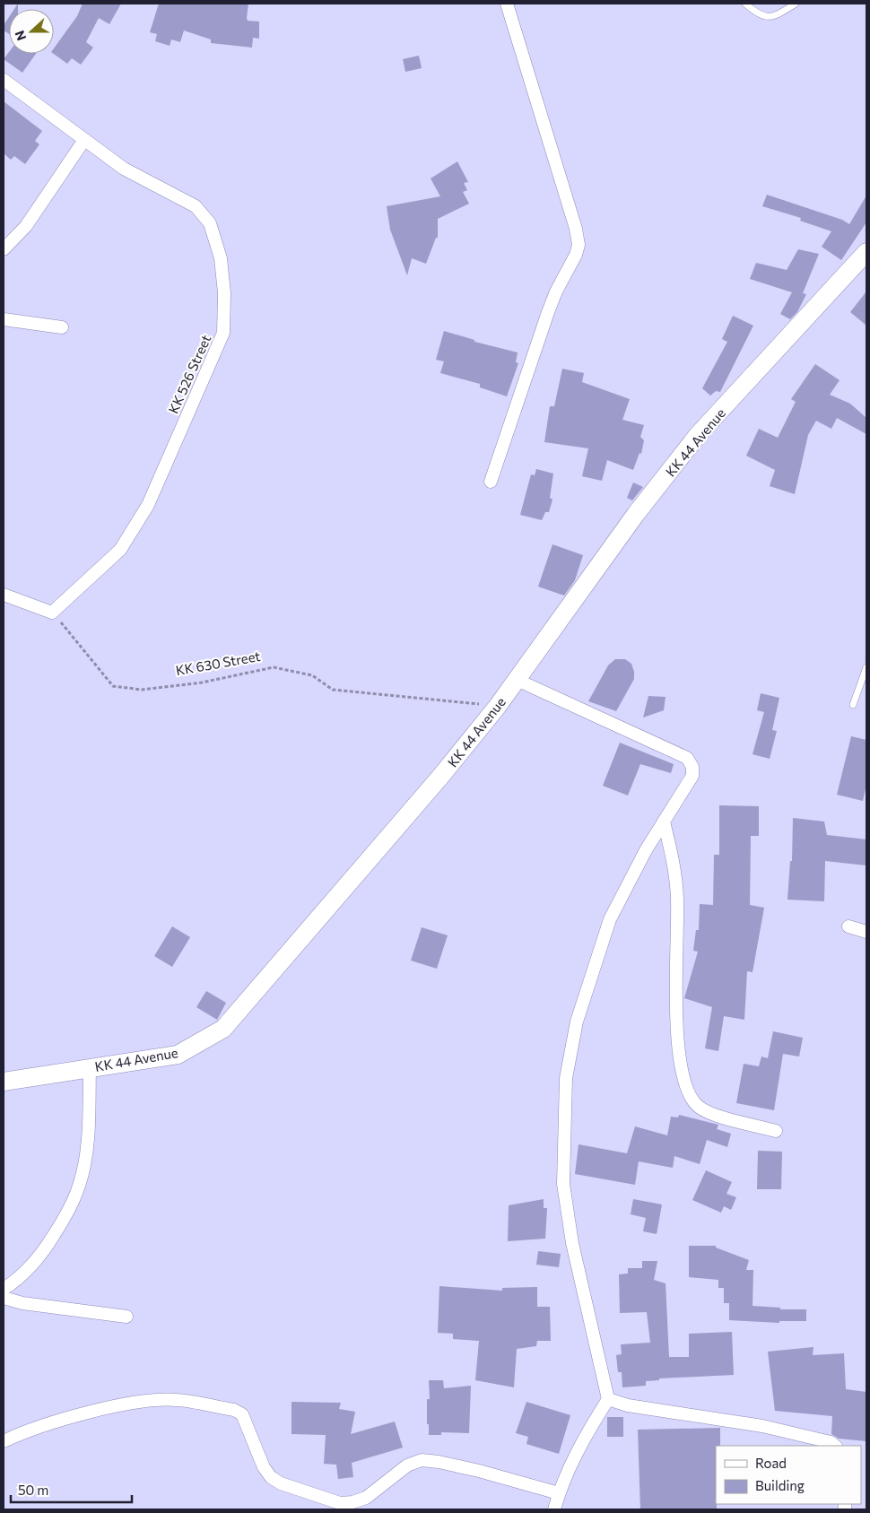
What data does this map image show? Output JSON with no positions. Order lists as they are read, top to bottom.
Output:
{
  "streets": {
    "main road": ["KK 44 Avenue"],
    "street": ["KK 526 Street"],
    "path": ["KK 630 Street"]
  },
  "crossings": [
    ["KK 526 Street", "KK 630 Street"],
    ["KK 44 Avenue", "KK 630 Street"]
  ],
  "legend": ["Road", "Building"],
  "scale_bar": "50 m",
  "north": "left"
}
